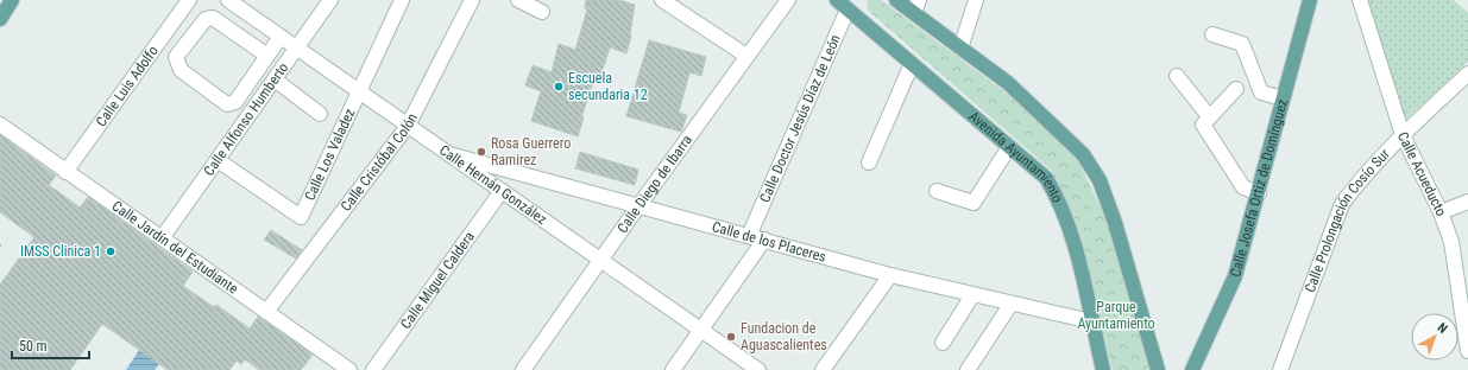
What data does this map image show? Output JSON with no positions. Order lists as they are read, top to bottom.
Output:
{
  "streets": {
    "main road": ["Avenida Ayuntamiento", "Calle Josefa Ortiz de Domínguez"],
    "street": [
      "Calle Luis Adolfo",
      "Calle Doctor Jesús Díaz de León",
      "Calle Alfonso Humberto",
      "Calle Los Valadez",
      "Calle Cristóbal Colón",
      "Calle Acueducto",
      "Calle Diego de Ibarra",
      "Calle Hernán González",
      "Calle Prolongación Cosío Sur",
      "Calle de los Placeres",
      "Calle Jardín del Estudiante",
      "Calle Miguel Caldera"
    ]
  },
  "crossings": [
    ["Calle Luis Adolfo", "Calle Jardín del Estudiante"],
    ["Calle Doctor Jesús Díaz de León", "Avenida Ayuntamiento"],
    ["Calle Doctor Jesús Díaz de León", "Calle de los Placeres"],
    ["Calle Alfonso Humberto", "Calle Los Valadez"],
    ["Calle Alfonso Humberto", "Calle Hernán González"],
    ["Calle Alfonso Humberto", "Calle Jardín del Estudiante"],
    ["Calle Los Valadez", "Calle Hernán González"],
    ["Avenida Ayuntamiento", "Calle de los Placeres"],
    ["Calle Cristóbal Colón", "Calle Hernán González"],
    ["Calle Cristóbal Colón", "Calle Jardín del Estudiante"],
    ["Calle Acueducto", "Calle Prolongación Cosío Sur"],
    ["Calle Diego de Ibarra", "Calle Hernán González"],
    ["Calle Diego de Ibarra", "Calle de los Placeres"],
    ["Calle Hernán González", "Calle de los Placeres"],
    ["Calle Hernán González", "Calle Miguel Caldera"]
  ],
  "parks": ["Parque Ayuntamiento"],
  "places": [
    "Escuela secundaria 12",
    "Rosa Guerrero Ramirez",
    "IMSS Clinica 1",
    "Fundacion de Aguascalientes"
  ],
  "scale_bar": "50 m",
  "north": "top right"
}
